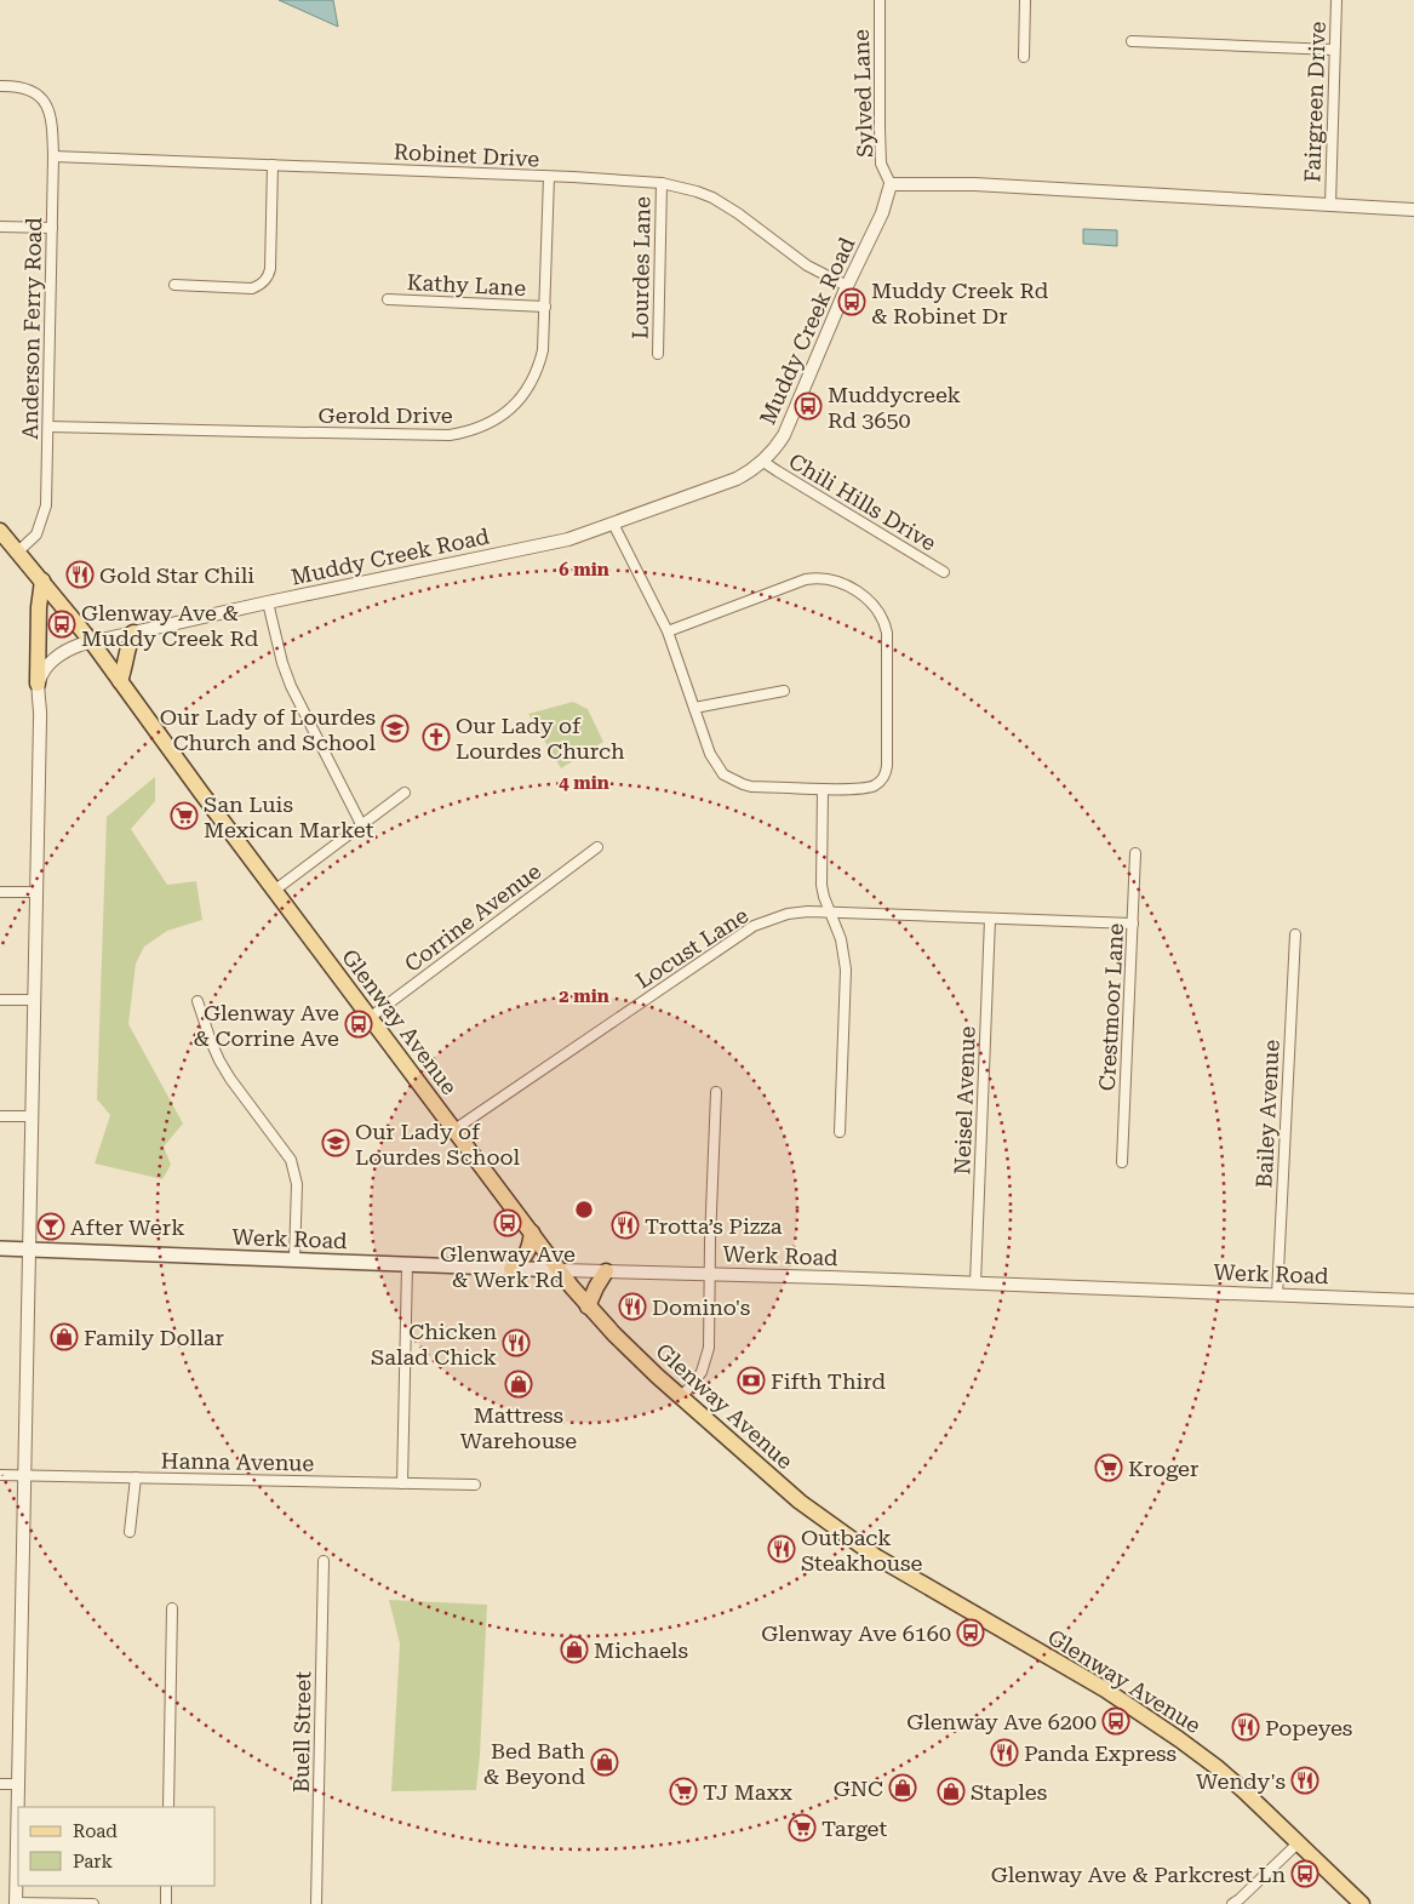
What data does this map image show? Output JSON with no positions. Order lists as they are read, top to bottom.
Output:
{
  "streets": {
    "main road": ["Glenway Avenue", "Werk Road"],
    "street": [
      "Sylved Lane",
      "Fairgreen Drive",
      "Robinet Drive",
      "Lourdes Lane",
      "Kathy Lane",
      "Anderson Ferry Road",
      "Muddy Creek Road",
      "Gerold Drive",
      "Chili Hills Drive",
      "Corrine Avenue",
      "Locust Lane",
      "Crestmoor Lane",
      "Neisel Avenue",
      "Bailey Avenue",
      "Hanna Avenue",
      "Buell Street"
    ]
  },
  "crossings": [
    ["Sylved Lane", "Muddy Creek Road"],
    ["Robinet Drive", "Lourdes Lane"],
    ["Robinet Drive", "Anderson Ferry Road"],
    ["Robinet Drive", "Muddy Creek Road"],
    ["Robinet Drive", "Gerold Drive"],
    ["Kathy Lane", "Gerold Drive"],
    ["Anderson Ferry Road", "Gerold Drive"],
    ["Anderson Ferry Road", "Glenway Avenue"],
    ["Muddy Creek Road", "Chili Hills Drive"],
    ["Muddy Creek Road", "Glenway Avenue"],
    ["Corrine Avenue", "Glenway Avenue"],
    ["Locust Lane", "Crestmoor Lane"],
    ["Locust Lane", "Glenway Avenue"],
    ["Locust Lane", "Neisel Avenue"],
    ["Glenway Avenue", "Werk Road"],
    ["Neisel Avenue", "Werk Road"],
    ["Bailey Avenue", "Werk Road"]
  ],
  "places": {
    "bus stop": [
      "Muddy Creek Rd & Robinet Dr",
      "Muddycreek Rd 3650",
      "Glenway Ave & Muddy Creek Rd",
      "Glenway Ave & Corrine Ave",
      "Glenway Ave & Werk Rd",
      "Glenway Ave 6160",
      "Glenway Ave 6200",
      "Glenway Ave & Parkcrest Ln"
    ],
    "restaurant": [
      "Gold Star Chili",
      "Trotta’s Pizza",
      "Domino's",
      "Chicken Salad Chick",
      "Outback Steakhouse",
      "Popeyes",
      "Panda Express",
      "Wendy's"
    ],
    "school or university": ["Our Lady of Lourdes Church and School", "Our Lady of Lourdes School"],
    "church": ["Our Lady of Lourdes Church"],
    "supermarket": [
      "San Luis Mexican Market",
      "Kroger",
      "TJ Maxx",
      "Target"
    ],
    "bar": ["After Werk"],
    "shop": [
      "Family Dollar",
      "Mattress Warehouse",
      "Michaels",
      "Bed Bath & Beyond",
      "GNC",
      "Staples"
    ],
    "bank": ["Fifth Third"]
  },
  "legend": ["Road", "Park"],
  "rings": ["6 min", "4 min", "2 min"]
}
